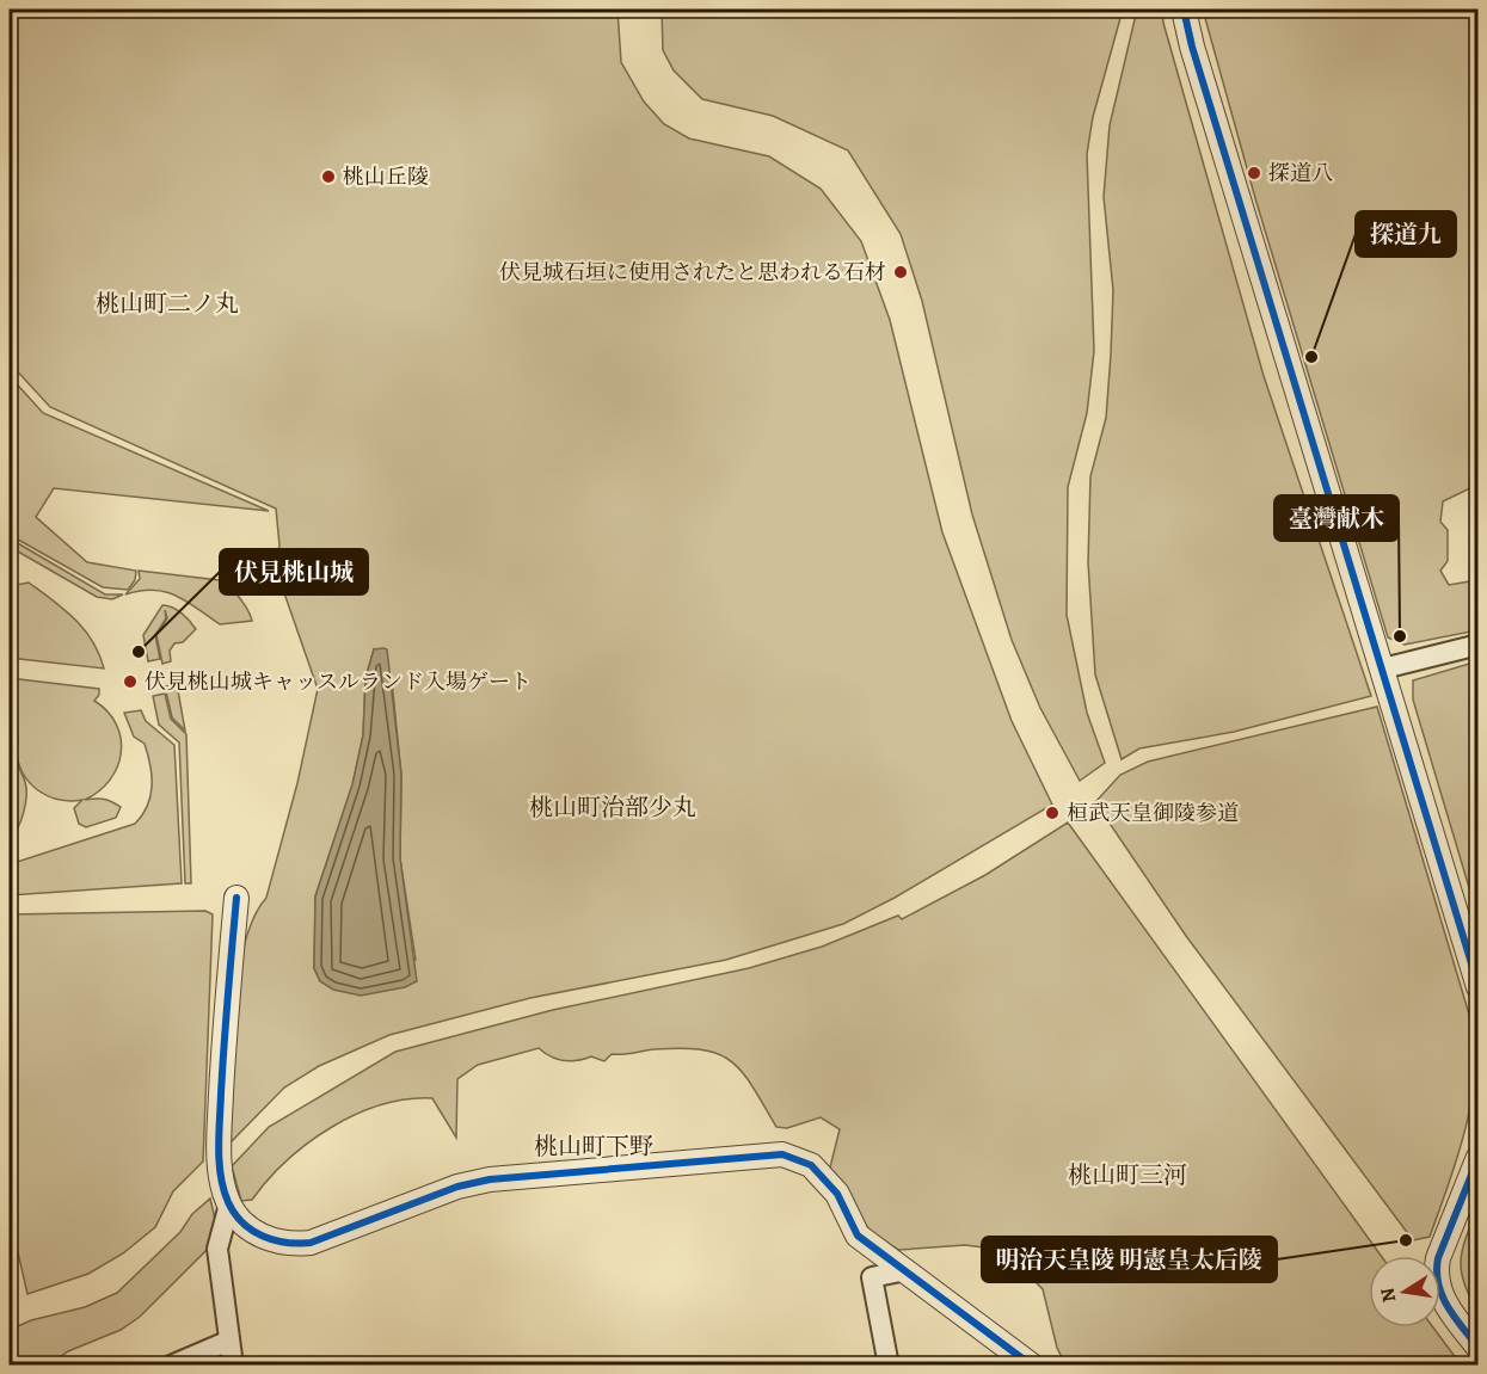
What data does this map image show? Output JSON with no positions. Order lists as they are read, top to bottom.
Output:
{
  "districts": [
    "桃山町二ノ丸",
    "桃山町治部少丸",
    "桃山町下野",
    "桃山町三河"
  ],
  "places": [
    "探道八",
    "桃山丘陵",
    "伏見城石垣に使用されたと思われる石材",
    "探道九",
    "臺灣献木",
    "伏見桃山城",
    "伏見桃山城キャッスルランド入場ゲート",
    "桓武天皇御陵参道",
    "明治天皇陵 明憲皇太后陵"
  ],
  "north": "left"
}
